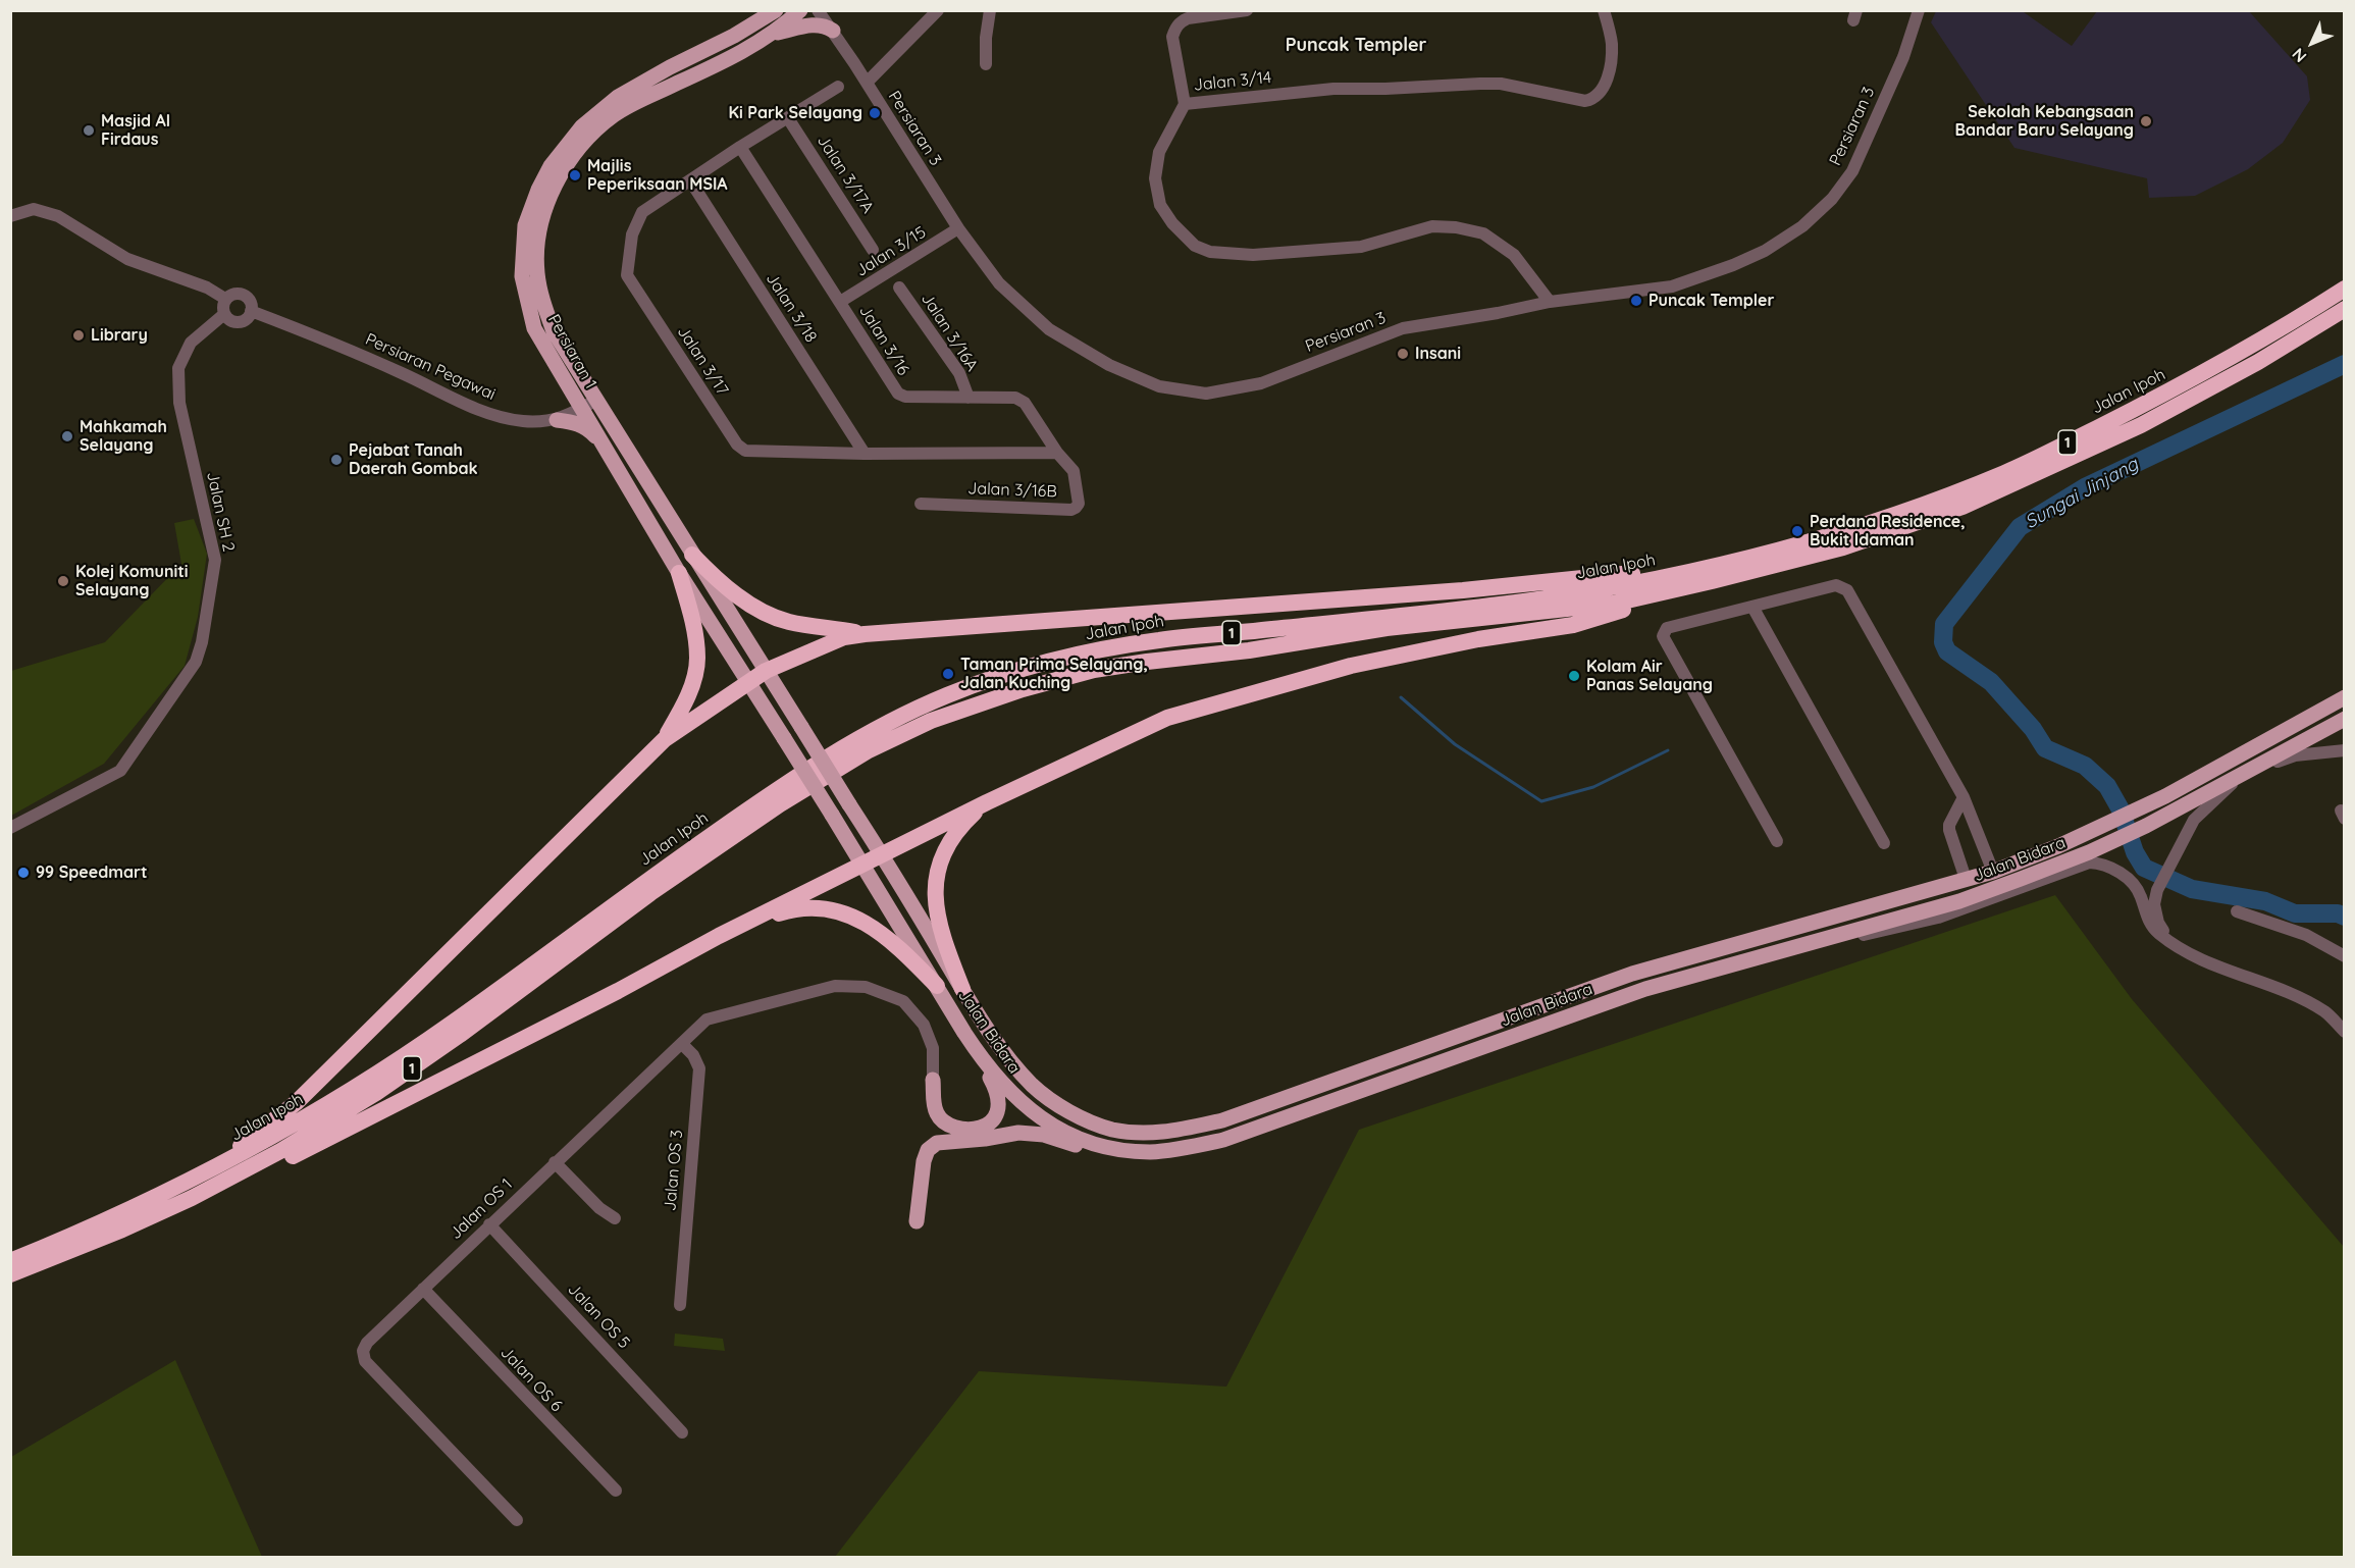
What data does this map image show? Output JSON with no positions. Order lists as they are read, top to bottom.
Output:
{
  "streets": {
    "highway": ["Jalan Ipoh", "1"],
    "main road": ["Persiaran 1", "Jalan Bidara"],
    "street": [
      "Jalan 3/14",
      "Persiaran 3",
      "Jalan 3/17A",
      "Jalan 3/15",
      "Jalan 3/18",
      "Jalan 3/16A",
      "Jalan 3/16",
      "Jalan 3/17",
      "Persiaran Pegawai",
      "Jalan 3/16B",
      "Jalan SH 2",
      "Jalan OS 3",
      "Jalan OS 1",
      "Jalan OS 5",
      "Jalan OS 6"
    ]
  },
  "crossings": [
    ["Jalan 3/14", "Persiaran 3"],
    ["Persiaran 3", "Jalan 3/15"],
    ["Jalan 3/17A", "Jalan 3/17"],
    ["Jalan 3/15", "Jalan 3/16"],
    ["Jalan 3/18", "Jalan 3/17"],
    ["Jalan 3/16A", "Jalan 3/16"],
    ["Jalan 3/16", "Jalan 3/17"],
    ["Jalan 3/16", "Jalan 3/16B"],
    ["Persiaran 1", "Persiaran Pegawai"],
    ["Persiaran 1", "Jalan Bidara"],
    ["Jalan 3/17", "Jalan 3/16B"],
    ["Persiaran Pegawai", "Jalan SH 2"],
    ["Jalan OS 3", "Jalan OS 1"],
    ["Jalan OS 1", "Jalan OS 5"],
    ["Jalan OS 1", "Jalan OS 6"]
  ],
  "districts": ["Puncak Templer"],
  "water": ["Sungai Jinjang"],
  "places": [
    "Ki Park Selayang",
    "Sekolah Kebangsaan Bandar Baru Selayang",
    "Masjid Al Firdaus",
    "Majlis Peperiksaan MSIA",
    "Puncak Templer",
    "Library",
    "Insani",
    "Mahkamah Selayang",
    "Pejabat Tanah Daerah Gombak",
    "Perdana Residence, Bukit Idaman",
    "Kolej Komuniti Selayang",
    "Taman Prima Selayang, Jalan Kuching",
    "Kolam Air Panas Selayang",
    "99 Speedmart"
  ],
  "north": "bottom left"
}
